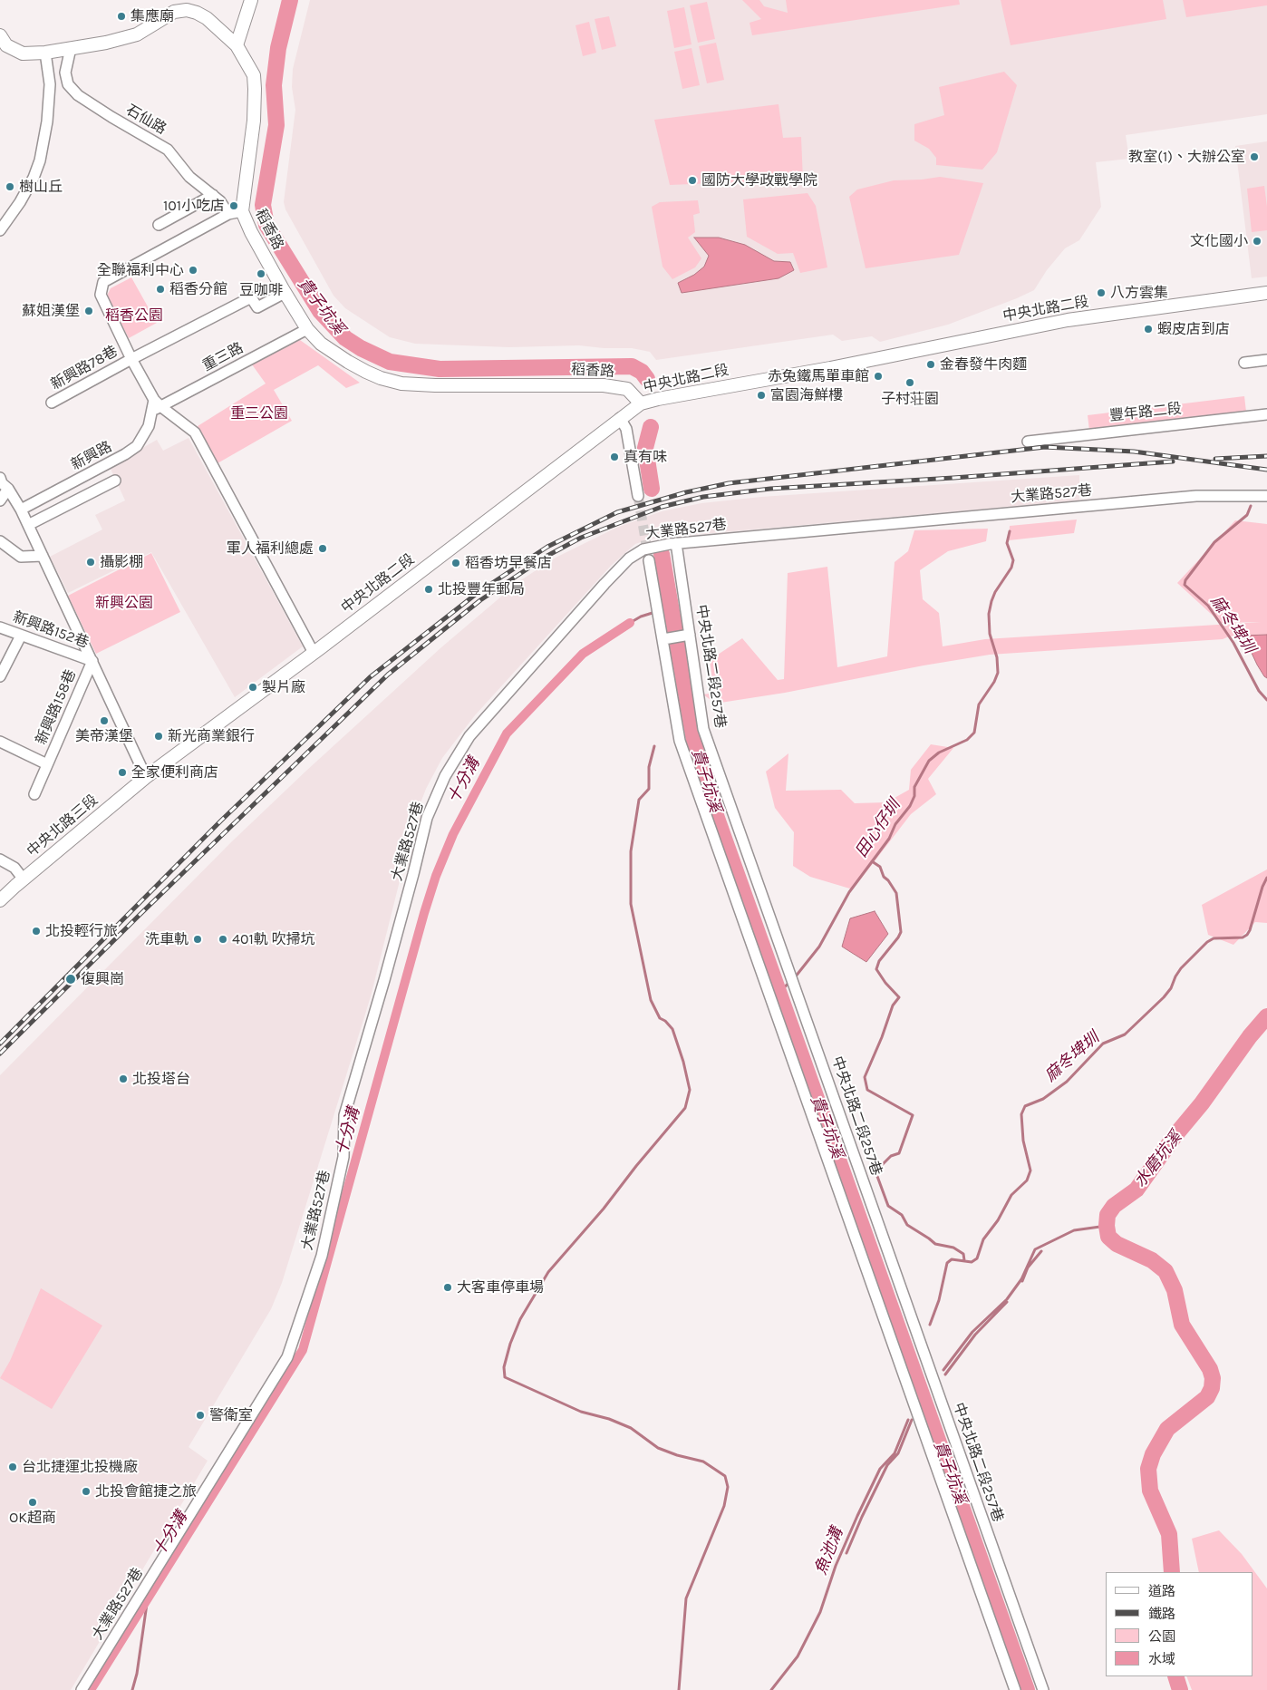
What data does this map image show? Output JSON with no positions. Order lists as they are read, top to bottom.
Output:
{
  "streets": {
    "street": [
      "石仙路",
      "稻香路",
      "中央北路二段",
      "重三路",
      "新興路78巷",
      "豐年路二段",
      "新興路",
      "大業路527巷",
      "新興路152巷",
      "中央北路二段257巷",
      "新興路158巷",
      "中央北路三段"
    ]
  },
  "crossings": [
    ["石仙路", "稻香路"],
    ["稻香路", "中央北路二段"],
    ["稻香路", "重三路"],
    ["稻香路", "新興路78巷"],
    ["中央北路二段", "中央北路三段"],
    ["重三路", "新興路"],
    ["大業路527巷", "中央北路二段257巷"],
    ["新興路152巷", "新興路158巷"]
  ],
  "water": [
    "貴子坑溪",
    "麻冬埤圳",
    "十分溝",
    "田心仔圳",
    "水磨坑溪",
    "魚池溝"
  ],
  "parks": ["稻香公園", "重三公園", "新興公園"],
  "places": [
    "集應廟",
    "教室(1)、大辦公室",
    "國防大學政戰學院",
    "樹山丘",
    "101小吃店",
    "文化國小",
    "全聯福利中心",
    "豆咖啡",
    "稻香分館",
    "八方雲集",
    "蘇姐漢堡",
    "蝦皮店到店",
    "金春發牛肉麵",
    "赤兔鐵馬單車館",
    "子村荘園",
    "富園海鮮樓",
    "真有味",
    "軍人福利總處",
    "攝影棚",
    "稻香坊早餐店",
    "北投豐年郵局",
    "製片廠",
    "美帝漢堡",
    "新光商業銀行",
    "全家便利商店",
    "北投輕行旅",
    "洗車軌",
    "401軌 吹掃坑",
    "復興崗",
    "北投塔台",
    "大客車停車場",
    "警衛室",
    "台北捷運北投機廠",
    "北投會館捷之旅",
    "OK超商"
  ],
  "legend": [
    "道路",
    "鐵路",
    "公園",
    "水域"
  ]
}
